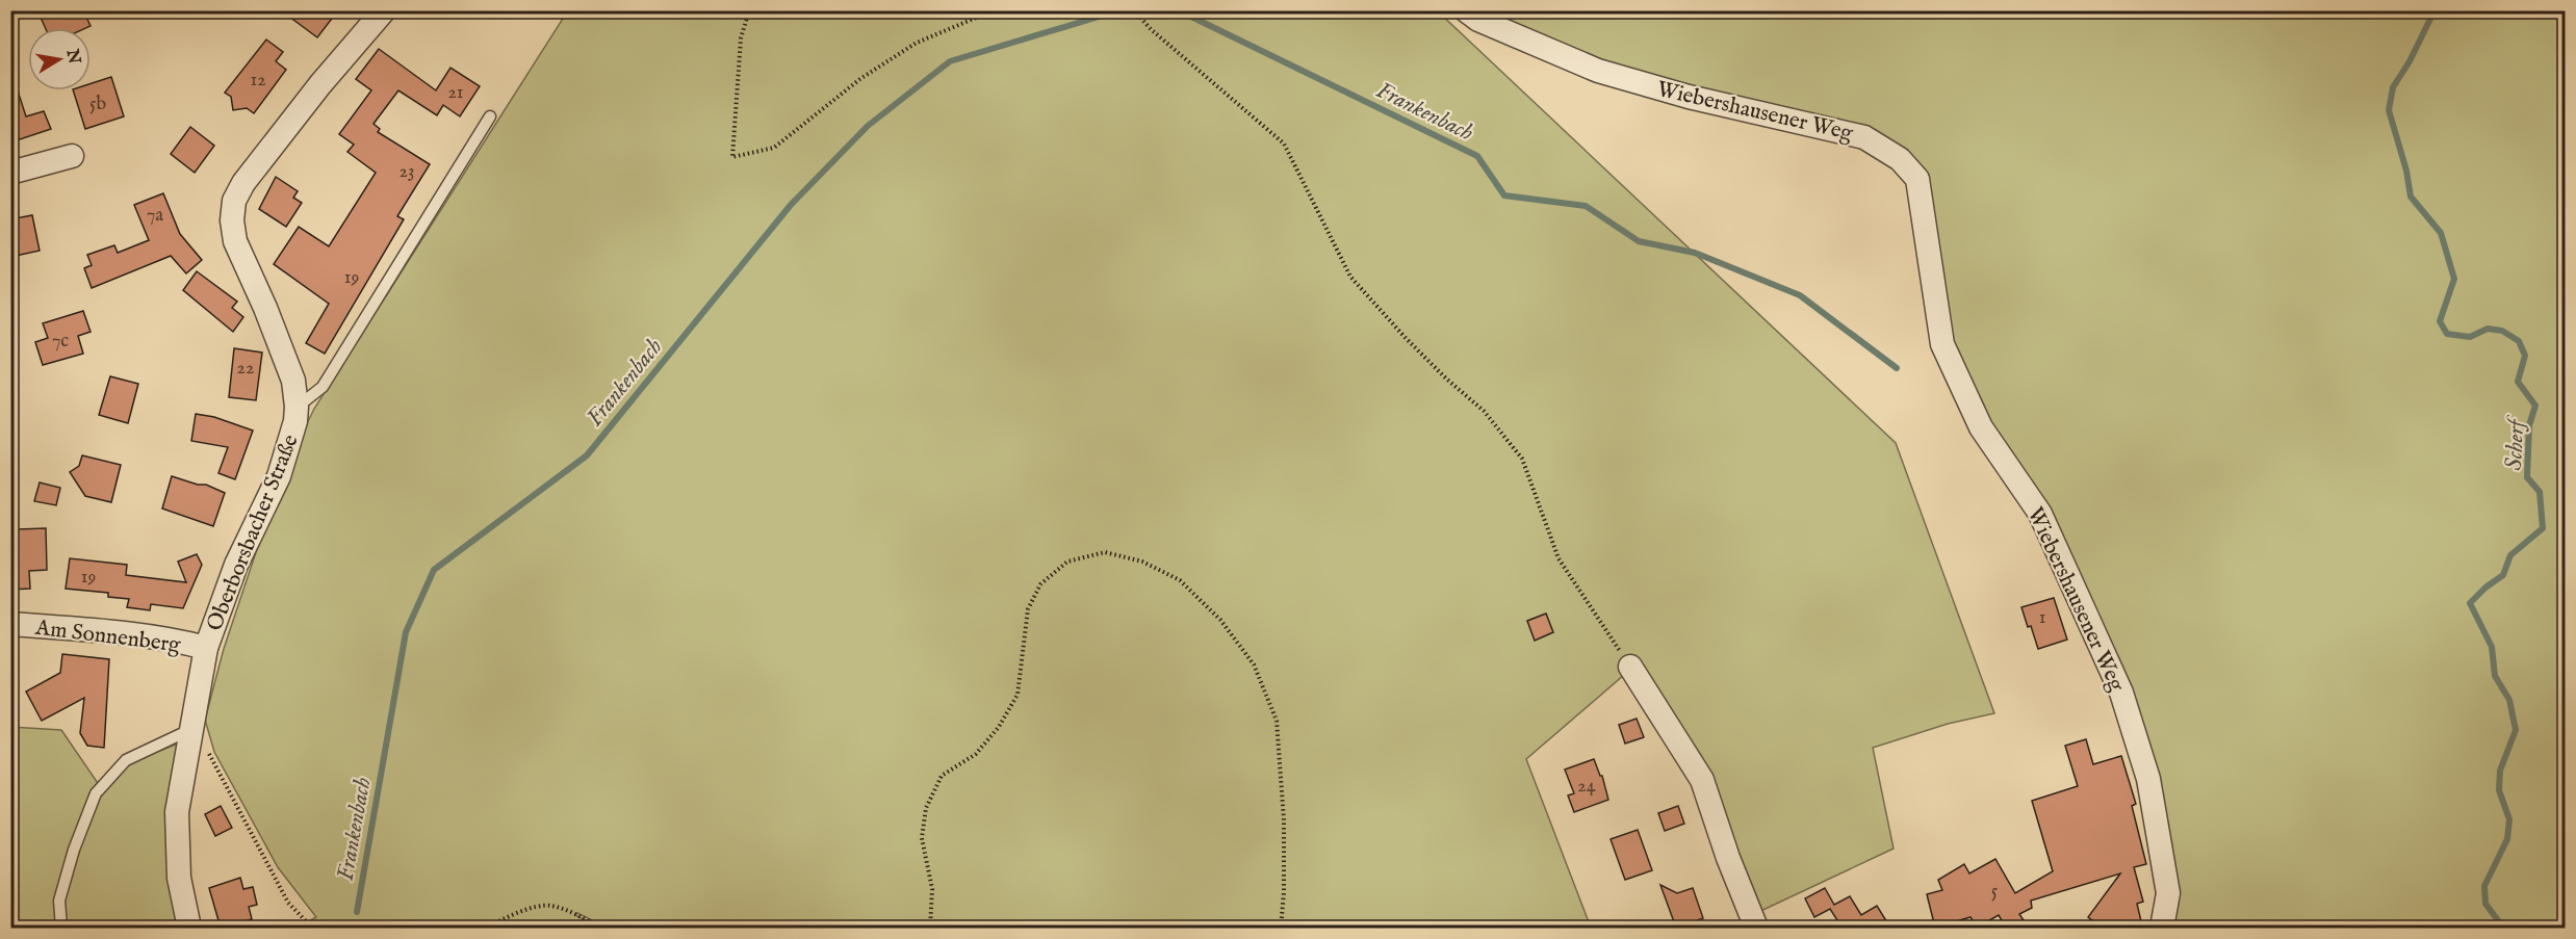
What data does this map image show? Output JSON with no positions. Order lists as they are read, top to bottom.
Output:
{
  "streets": {
    "street": ["Wiebershausener Weg", "Oberborsbacher Straße", "Am Sonnenberg"]
  },
  "crossings": [
    ["Oberborsbacher Straße", "Am Sonnenberg"]
  ],
  "water": ["Frankenbach", "Scherf"],
  "house_numbers": [
    "12",
    "21",
    "5b",
    "23",
    "7a",
    "19",
    "7c",
    "22",
    "19",
    "1",
    "24",
    "5"
  ],
  "north": "right"
}
